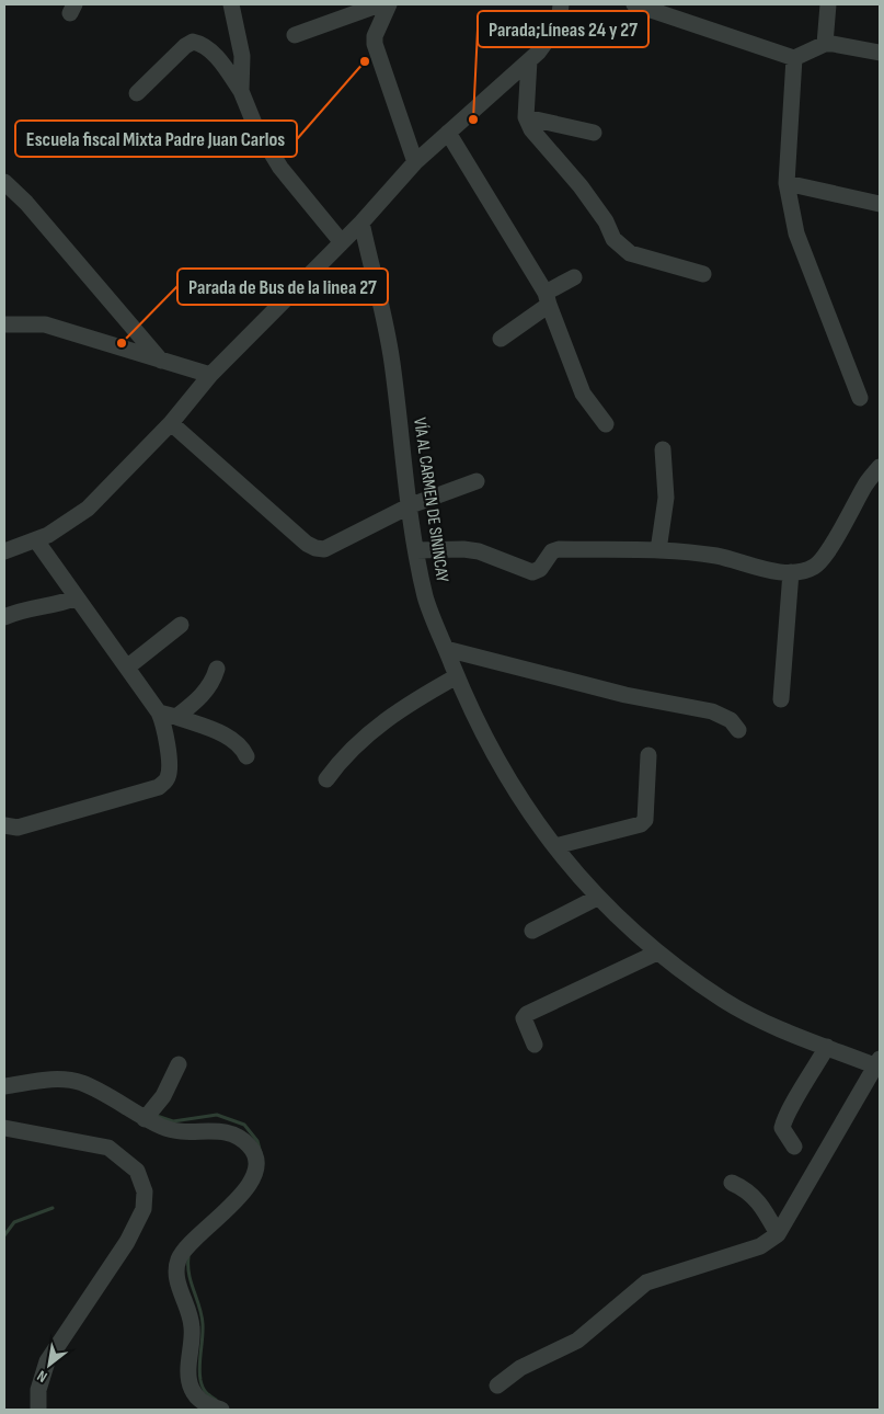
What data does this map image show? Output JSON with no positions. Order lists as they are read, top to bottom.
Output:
{
  "streets": {
    "street": ["VÍA AL CARMEN DE SININCAY"]
  },
  "places": ["Escuela fiscal Mixta Padre Juan Carlos", "Parada;Líneas 24 y 27", "Parada de Bus de la linea 27"],
  "north": "bottom left"
}
